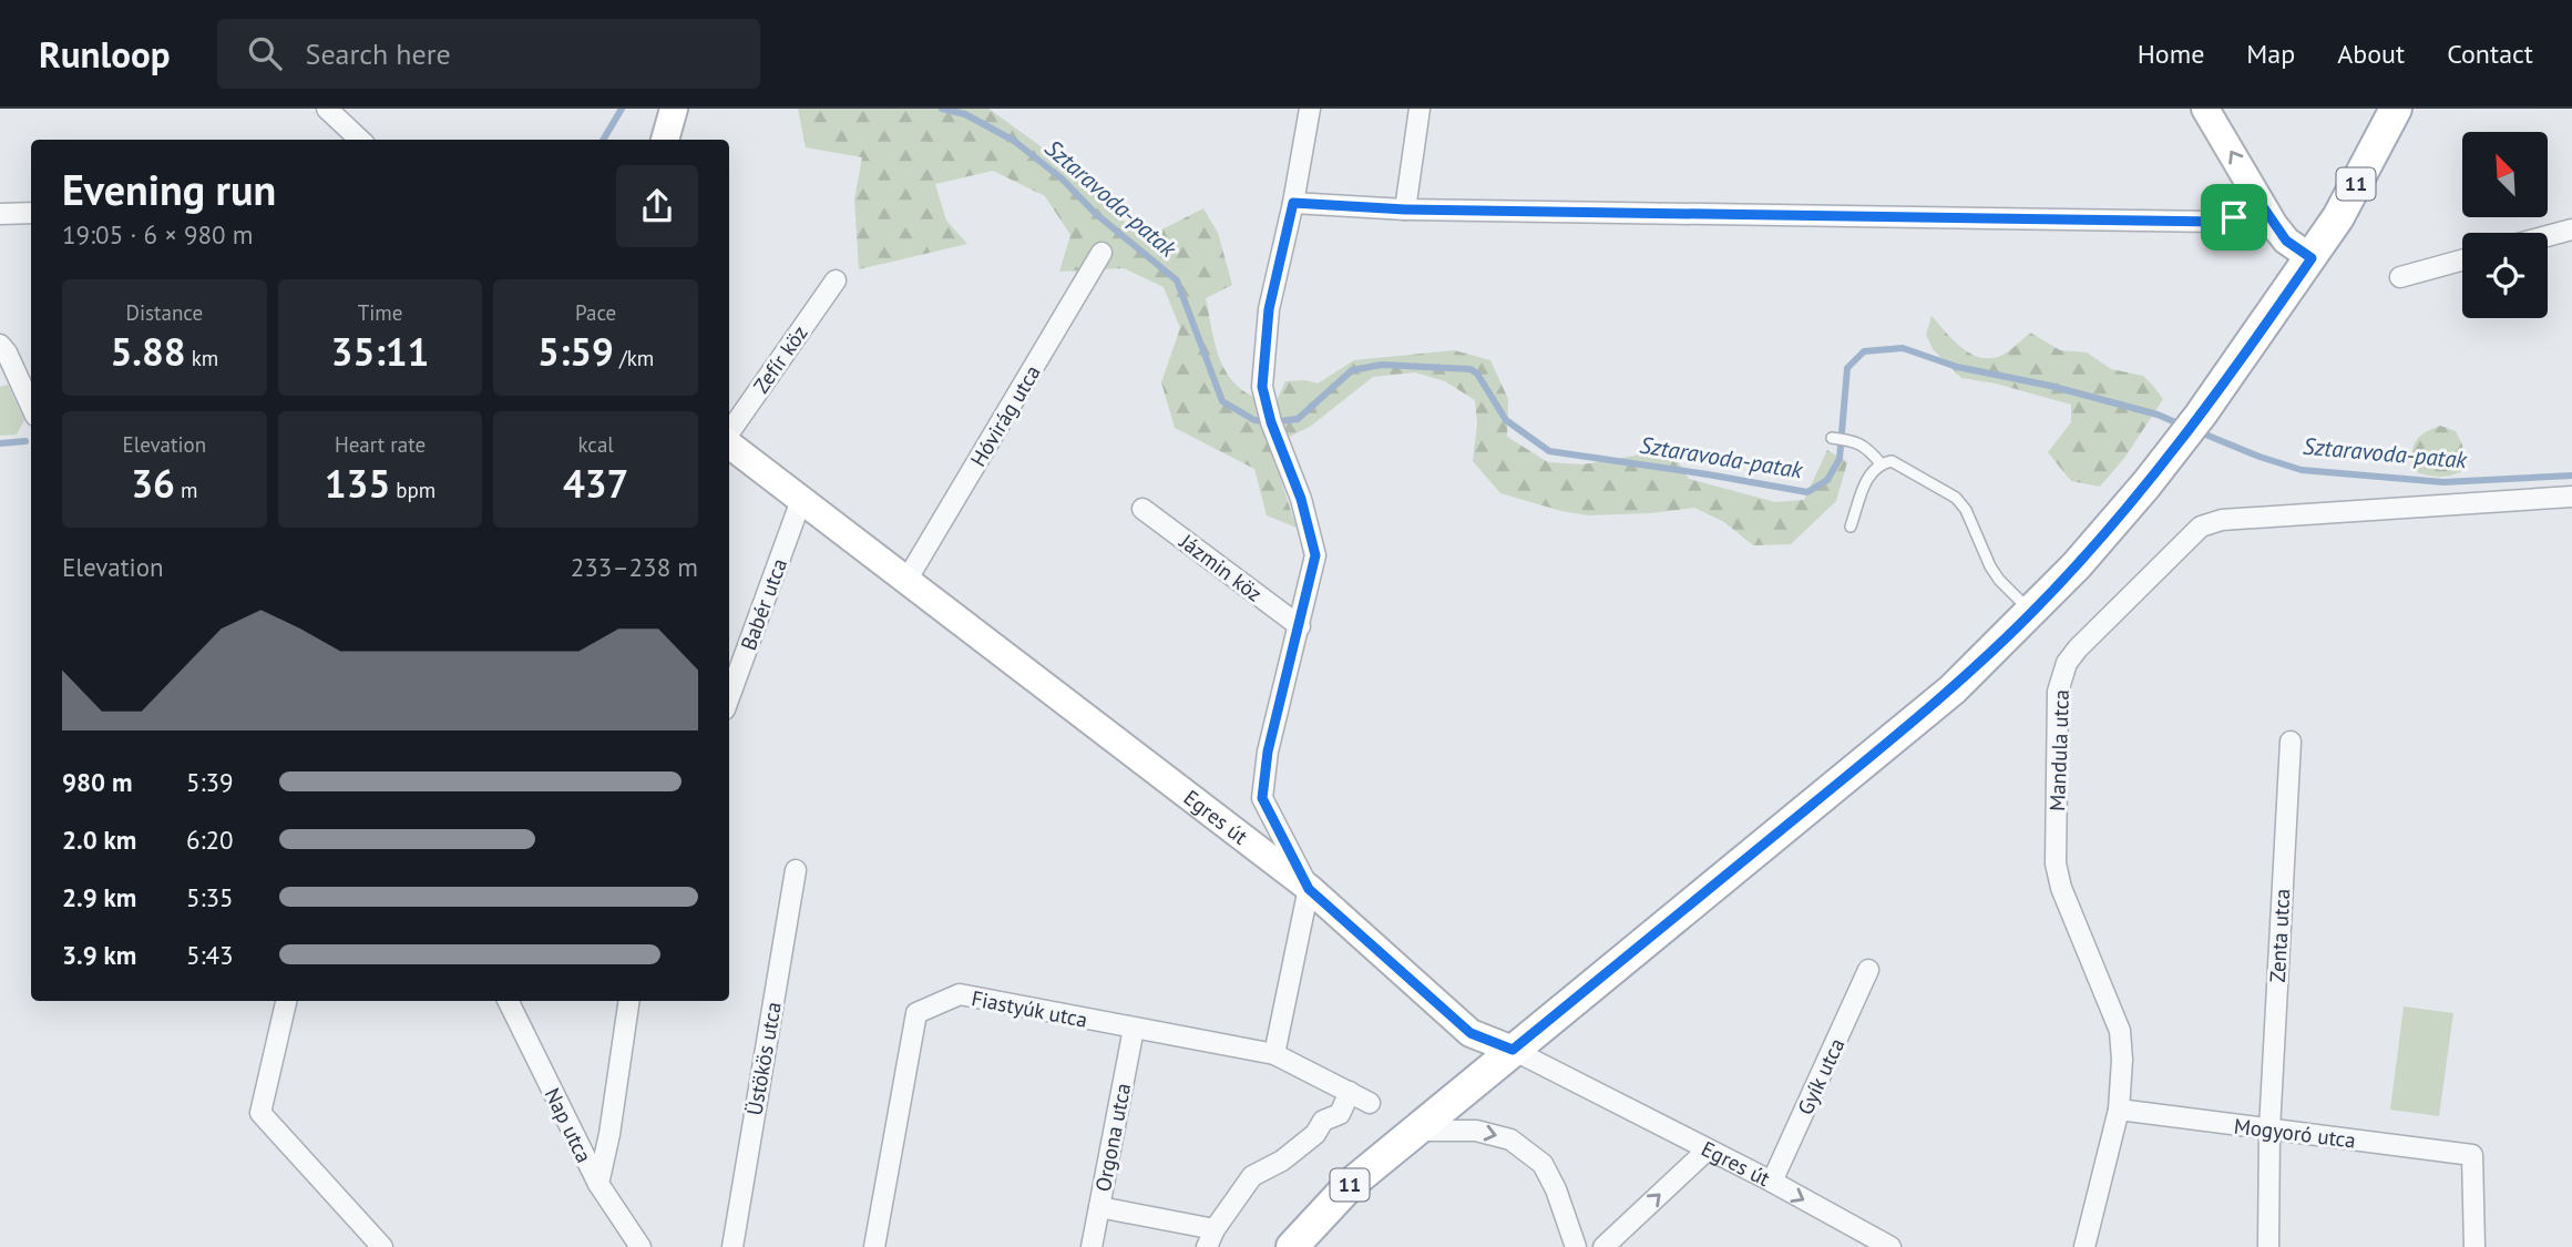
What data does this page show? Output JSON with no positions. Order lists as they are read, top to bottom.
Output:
{
  "streets": {
    "main road": ["11"],
    "street": [
      "Zefír köz",
      "Hóvirág utca",
      "Jázmin köz",
      "Babér utca",
      "Mandula utca",
      "Egres út",
      "Zenta utca",
      "Fiastyúk utca",
      "Üstökös utca",
      "Gyík utca",
      "Nap utca",
      "Mogyoró utca",
      "Orgona utca"
    ]
  },
  "crossings": [
    ["11", "Egres út"],
    ["Hóvirág utca", "Egres út"],
    ["Babér utca", "Egres út"],
    ["Mandula utca", "Mogyoró utca"],
    ["Egres út", "Gyík utca"],
    ["Zenta utca", "Mogyoró utca"],
    ["Fiastyúk utca", "Orgona utca"]
  ],
  "water": ["Sztaravoda-patak"],
  "north": "top left",
  "page": {
    "header": "Runloop",
    "search": "Search here",
    "nav": [
      "Home",
      "Map",
      "About",
      "Contact"
    ],
    "heading": ["Evening run", "19:05 · 6 × 980 m"],
    "stats": [
      ["Distance", "5.88 km"],
      ["Time", "35:11"],
      ["Pace", "5:59 /km"],
      ["Elevation", "36 m"],
      ["Heart rate", "135 bpm"],
      ["kcal", "437"]
    ],
    "chart": ["Elevation", "233–238 m"],
    "list": [
      {
        "name": "980 m",
        "note": "5:39"
      },
      {
        "name": "2.0 km",
        "note": "6:20"
      },
      {
        "name": "2.9 km",
        "note": "5:35"
      },
      {
        "name": "3.9 km",
        "note": "5:43"
      }
    ]
  }
}
